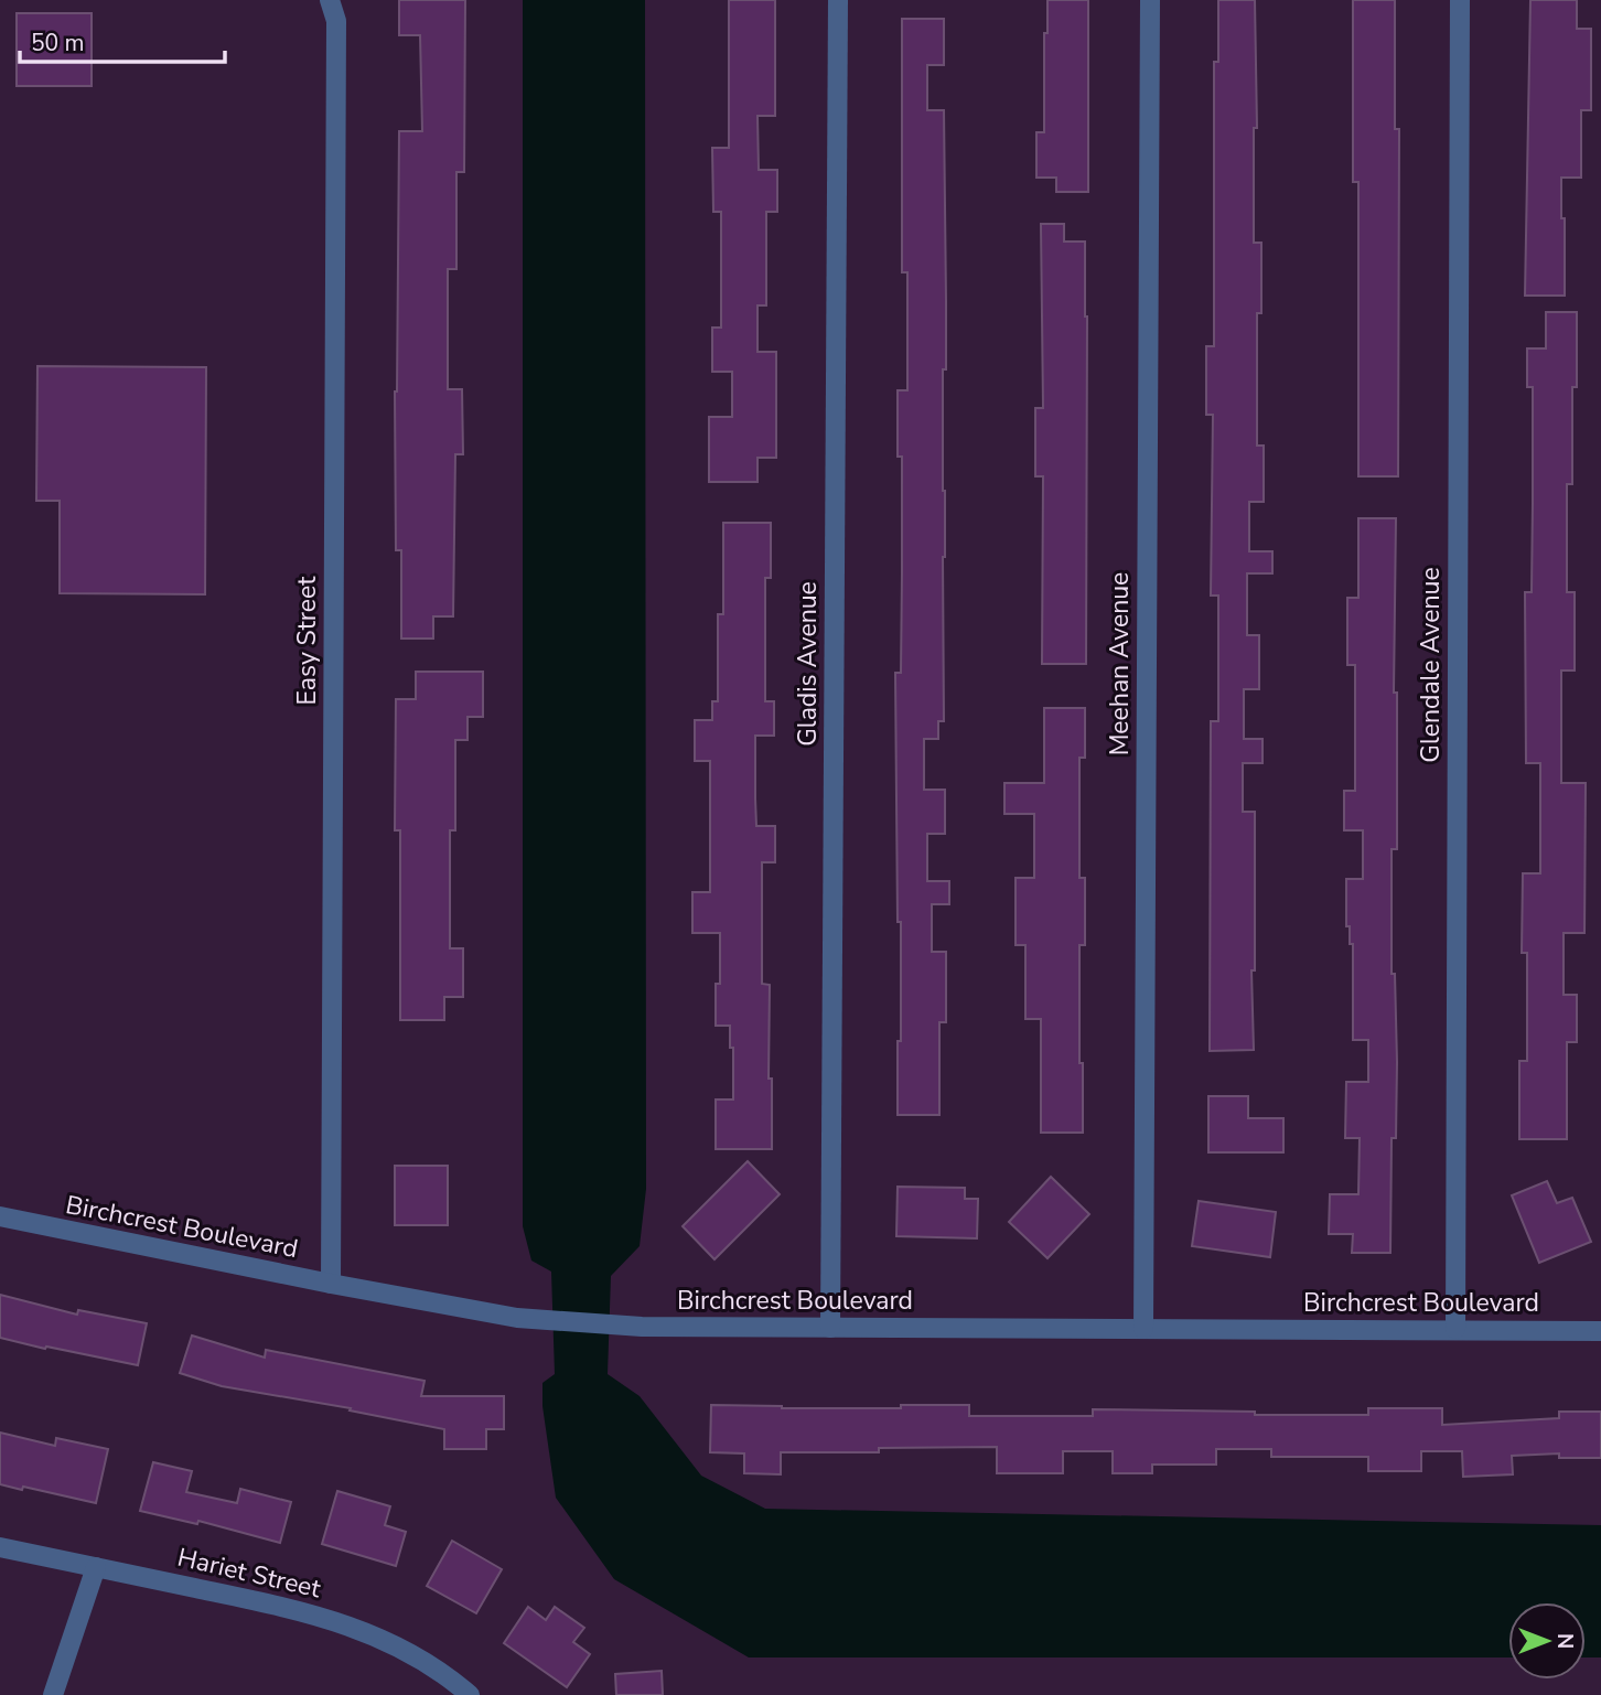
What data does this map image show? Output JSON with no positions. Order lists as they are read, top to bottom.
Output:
{
  "streets": {
    "street": [
      "Easy Street",
      "Gladis Avenue",
      "Meehan Avenue",
      "Glendale Avenue",
      "Birchcrest Boulevard",
      "Hariet Street"
    ]
  },
  "crossings": [
    ["Easy Street", "Birchcrest Boulevard"],
    ["Gladis Avenue", "Birchcrest Boulevard"],
    ["Meehan Avenue", "Birchcrest Boulevard"],
    ["Glendale Avenue", "Birchcrest Boulevard"]
  ],
  "scale_bar": "50 m",
  "north": "right"
}
